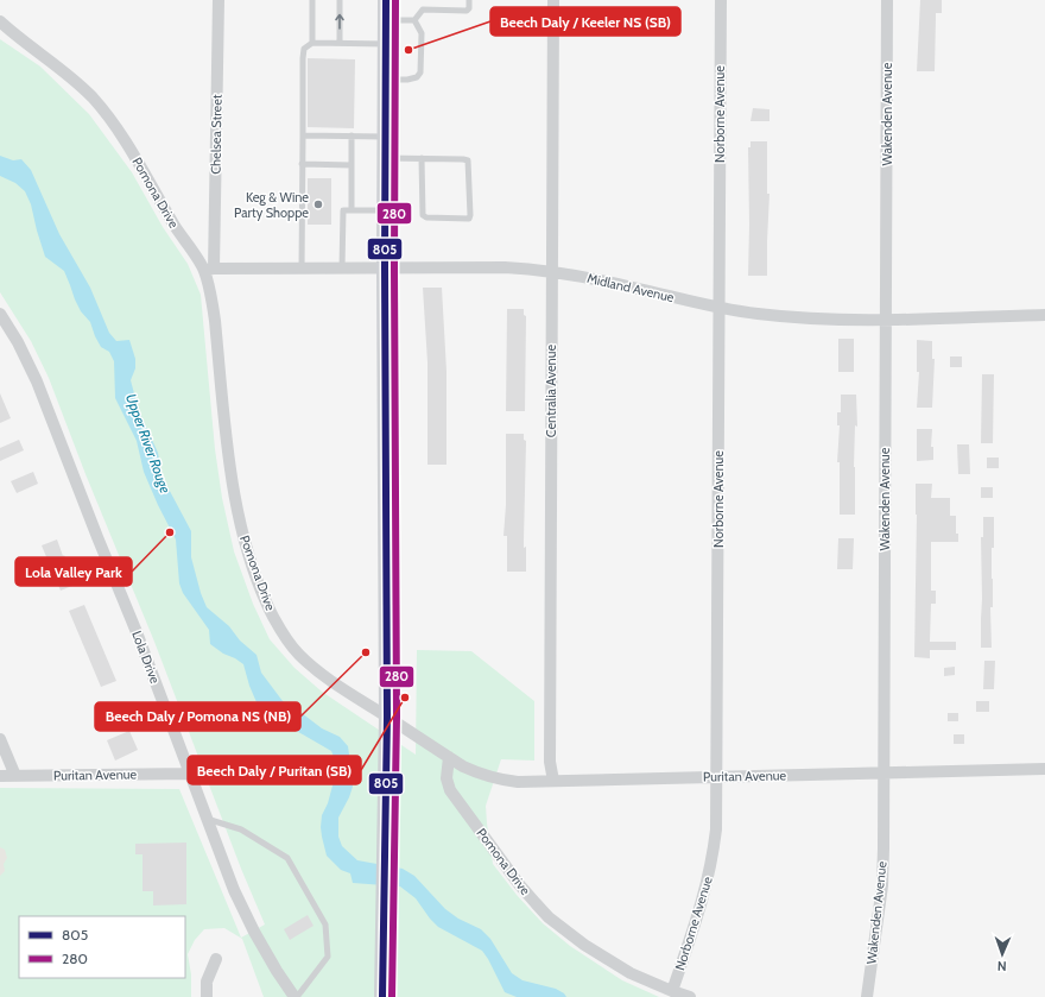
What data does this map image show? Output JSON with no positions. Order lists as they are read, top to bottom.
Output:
{
  "streets": {
    "street": [
      "Norborne Avenue",
      "Wakenden Avenue",
      "Chelsea Street",
      "Pomona Drive",
      "Midland Avenue",
      "Centralia Avenue",
      "Lola Drive",
      "Puritan Avenue"
    ]
  },
  "crossings": [
    ["Norborne Avenue", "Pomona Drive"],
    ["Norborne Avenue", "Midland Avenue"],
    ["Norborne Avenue", "Puritan Avenue"],
    ["Wakenden Avenue", "Midland Avenue"],
    ["Wakenden Avenue", "Puritan Avenue"],
    ["Chelsea Street", "Pomona Drive"],
    ["Chelsea Street", "Midland Avenue"],
    ["Pomona Drive", "Midland Avenue"],
    ["Pomona Drive", "Puritan Avenue"],
    ["Midland Avenue", "Centralia Avenue"],
    ["Centralia Avenue", "Puritan Avenue"],
    ["Lola Drive", "Puritan Avenue"]
  ],
  "water": ["Upper River Rouge"],
  "places": [
    "Beech Daly / Keeler NS (SB)",
    "Keg & Wine Party Shoppe",
    "Lola Valley Park",
    "Beech Daly / Pomona NS (NB)",
    "Beech Daly / Puritan (SB)"
  ],
  "lines": ["transit line 805", "transit line 280"],
  "legend": ["805", "280"],
  "north": "bottom"
}
